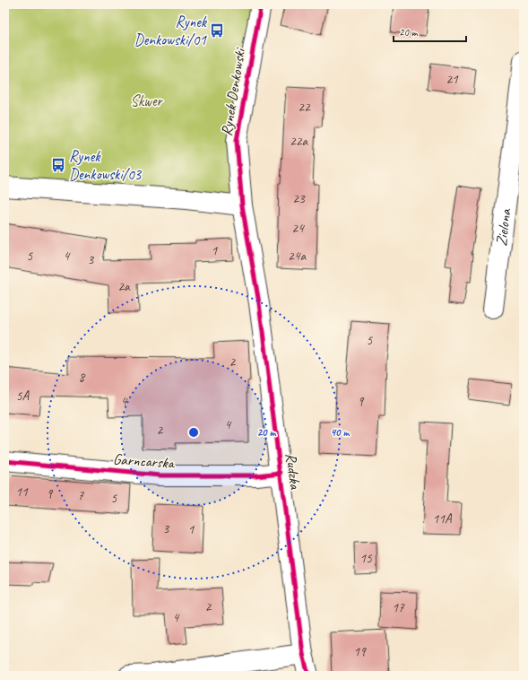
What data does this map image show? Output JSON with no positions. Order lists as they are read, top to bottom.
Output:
{
  "streets": {
    "street": [
      "Rynek Denkowski",
      "Zielona",
      "Garncarska",
      "Rudzka"
    ]
  },
  "crossings": [
    ["Rynek Denkowski", "Rudzka"],
    ["Garncarska", "Rudzka"]
  ],
  "parks": ["Skwer"],
  "places": {
    "bus stop": ["Rynek Denkowski/01", "Rynek Denkowski/03"]
  },
  "house_numbers": [
    "21",
    "22",
    "22a",
    "23",
    "24",
    "1",
    "5",
    "4",
    "24a",
    "3",
    "2a",
    "5",
    "2",
    "8",
    "5A",
    "4",
    "9",
    "4",
    "2",
    "11",
    "9",
    "7",
    "5",
    "11A",
    "3",
    "1",
    "15",
    "2",
    "17",
    "4",
    "19"
  ],
  "scale_bar": "20 m",
  "rings": ["20 m", "40 m"]
}
